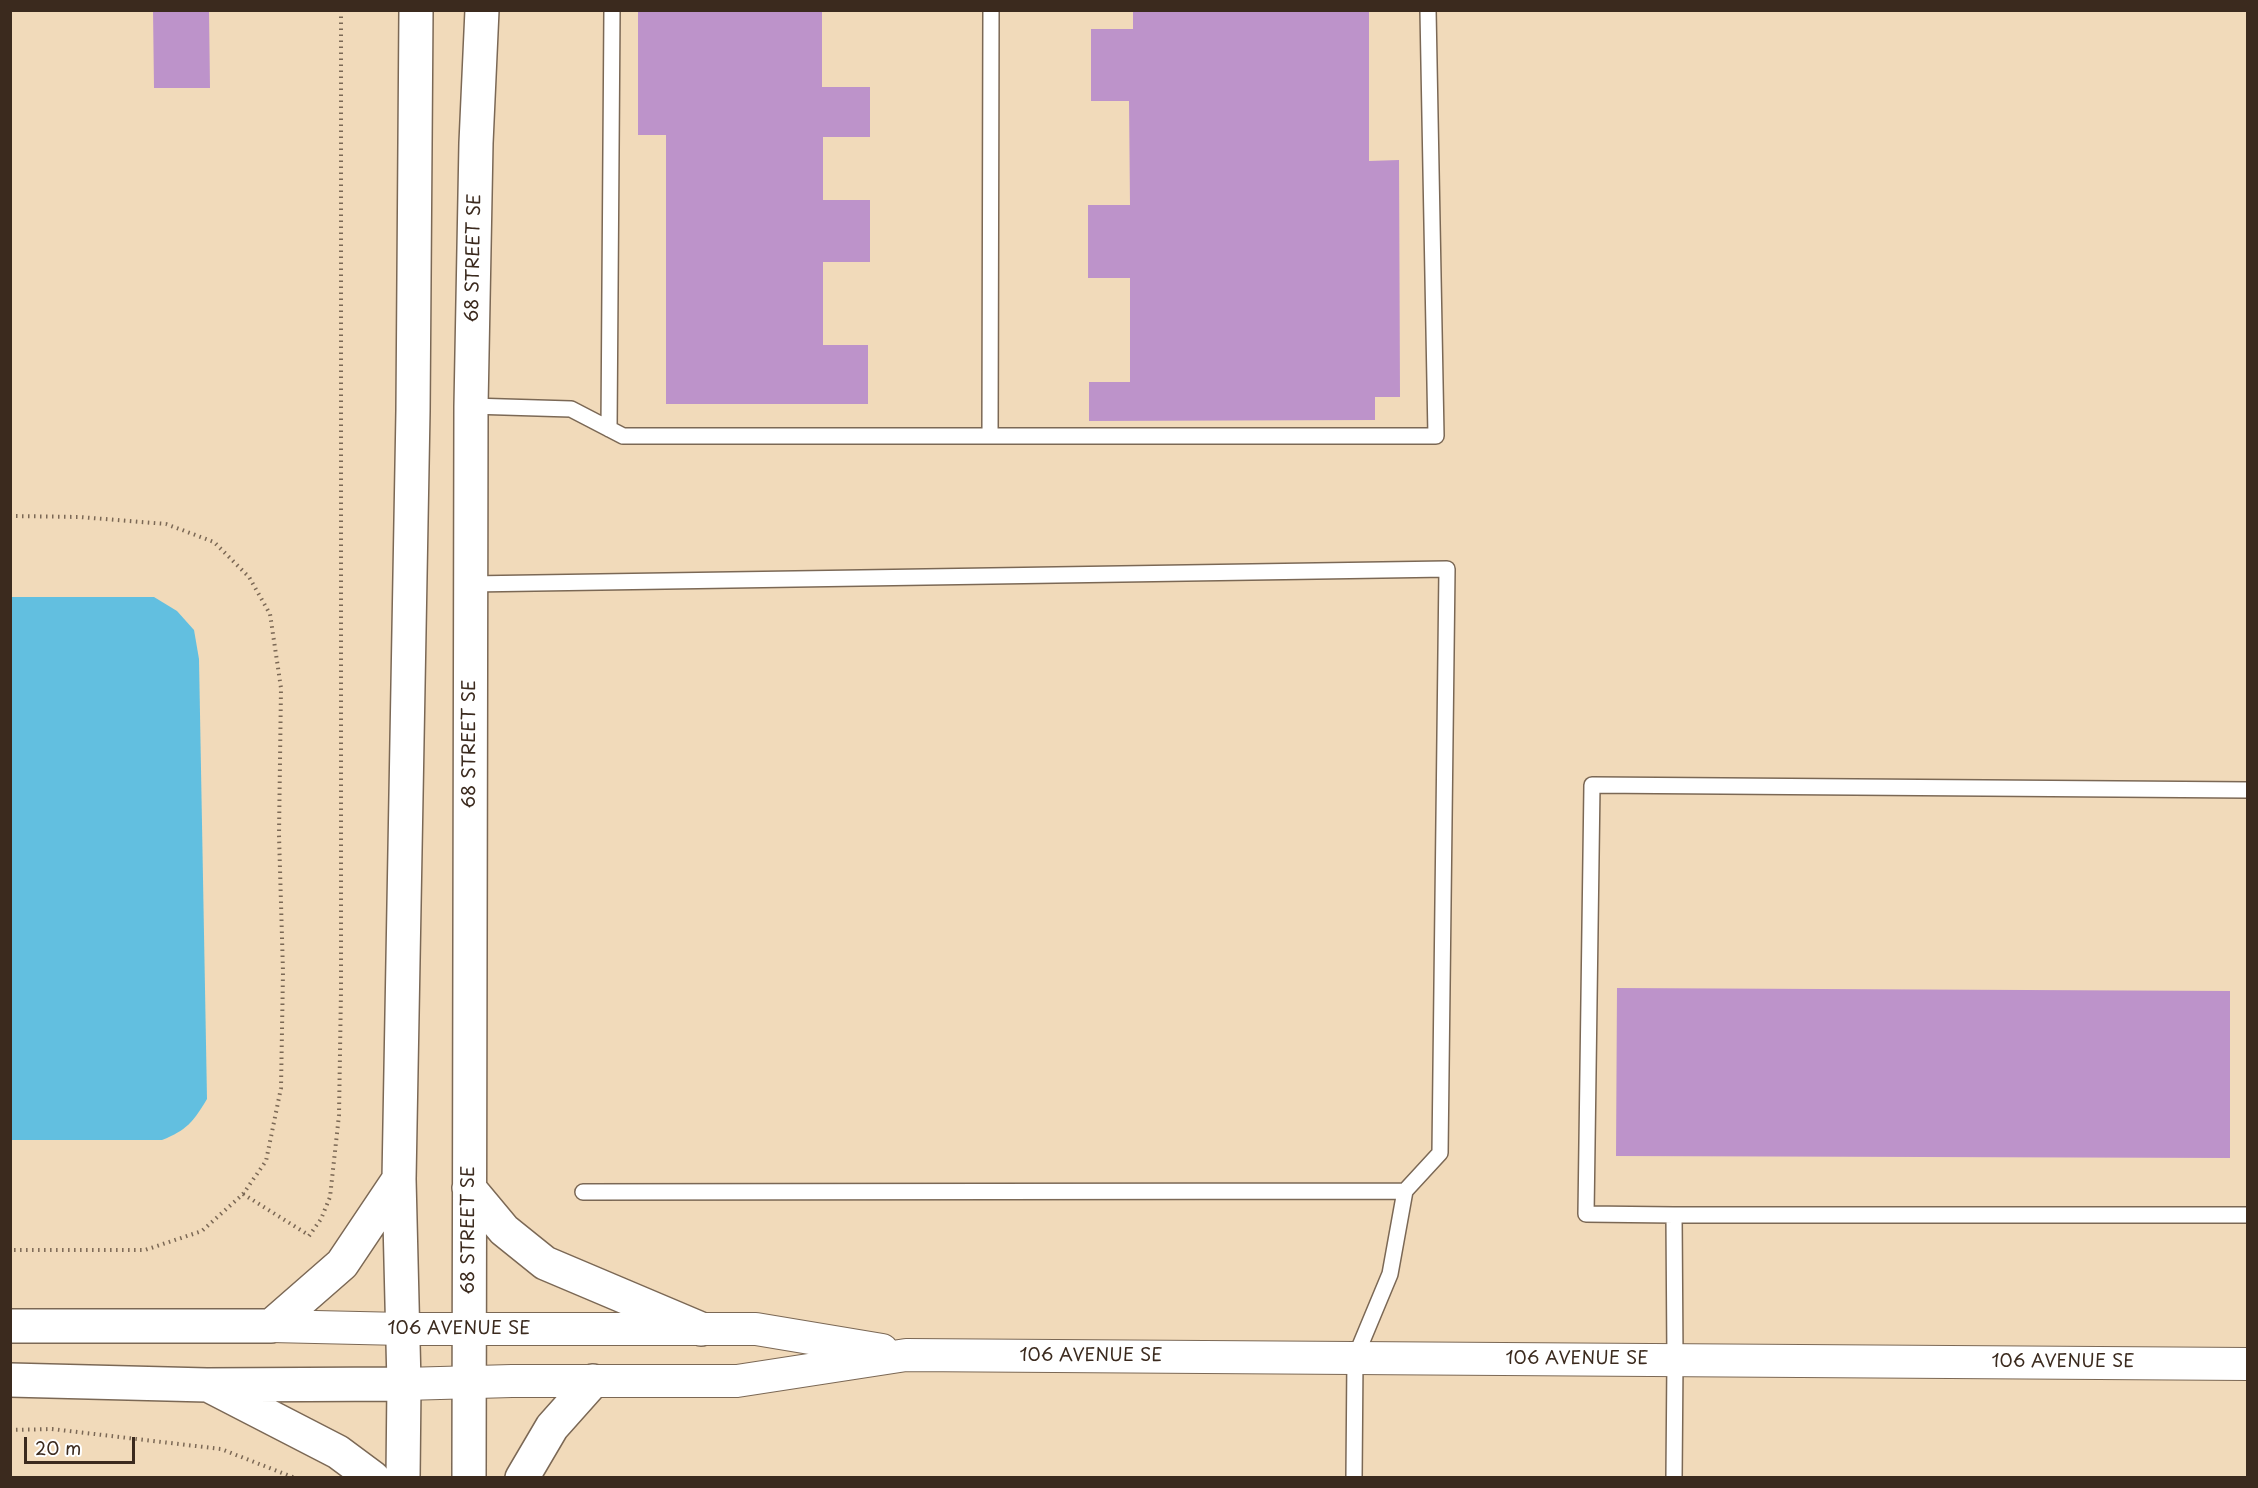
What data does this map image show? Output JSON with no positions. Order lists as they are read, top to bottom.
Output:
{
  "streets": {
    "street": ["68 STREET SE", "106 AVENUE SE"]
  },
  "crossings": [
    ["68 STREET SE", "106 AVENUE SE"]
  ],
  "scale_bar": "20 m"
}
